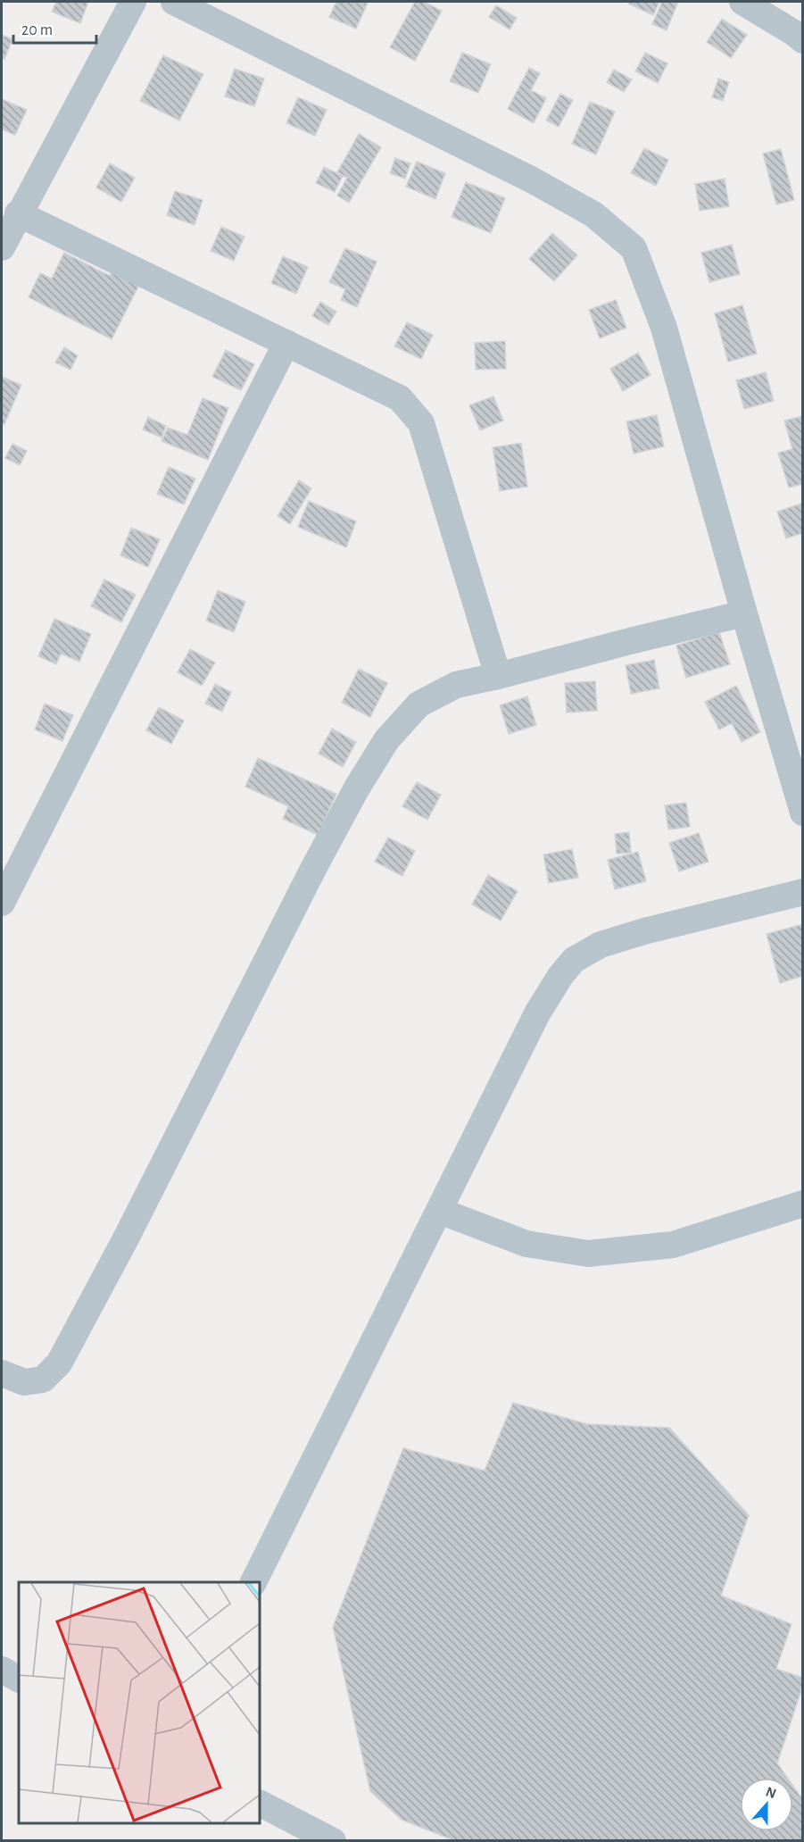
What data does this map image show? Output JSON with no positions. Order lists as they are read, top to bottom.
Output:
{
  "scale_bar": "20 m",
  "north": "top"
}
